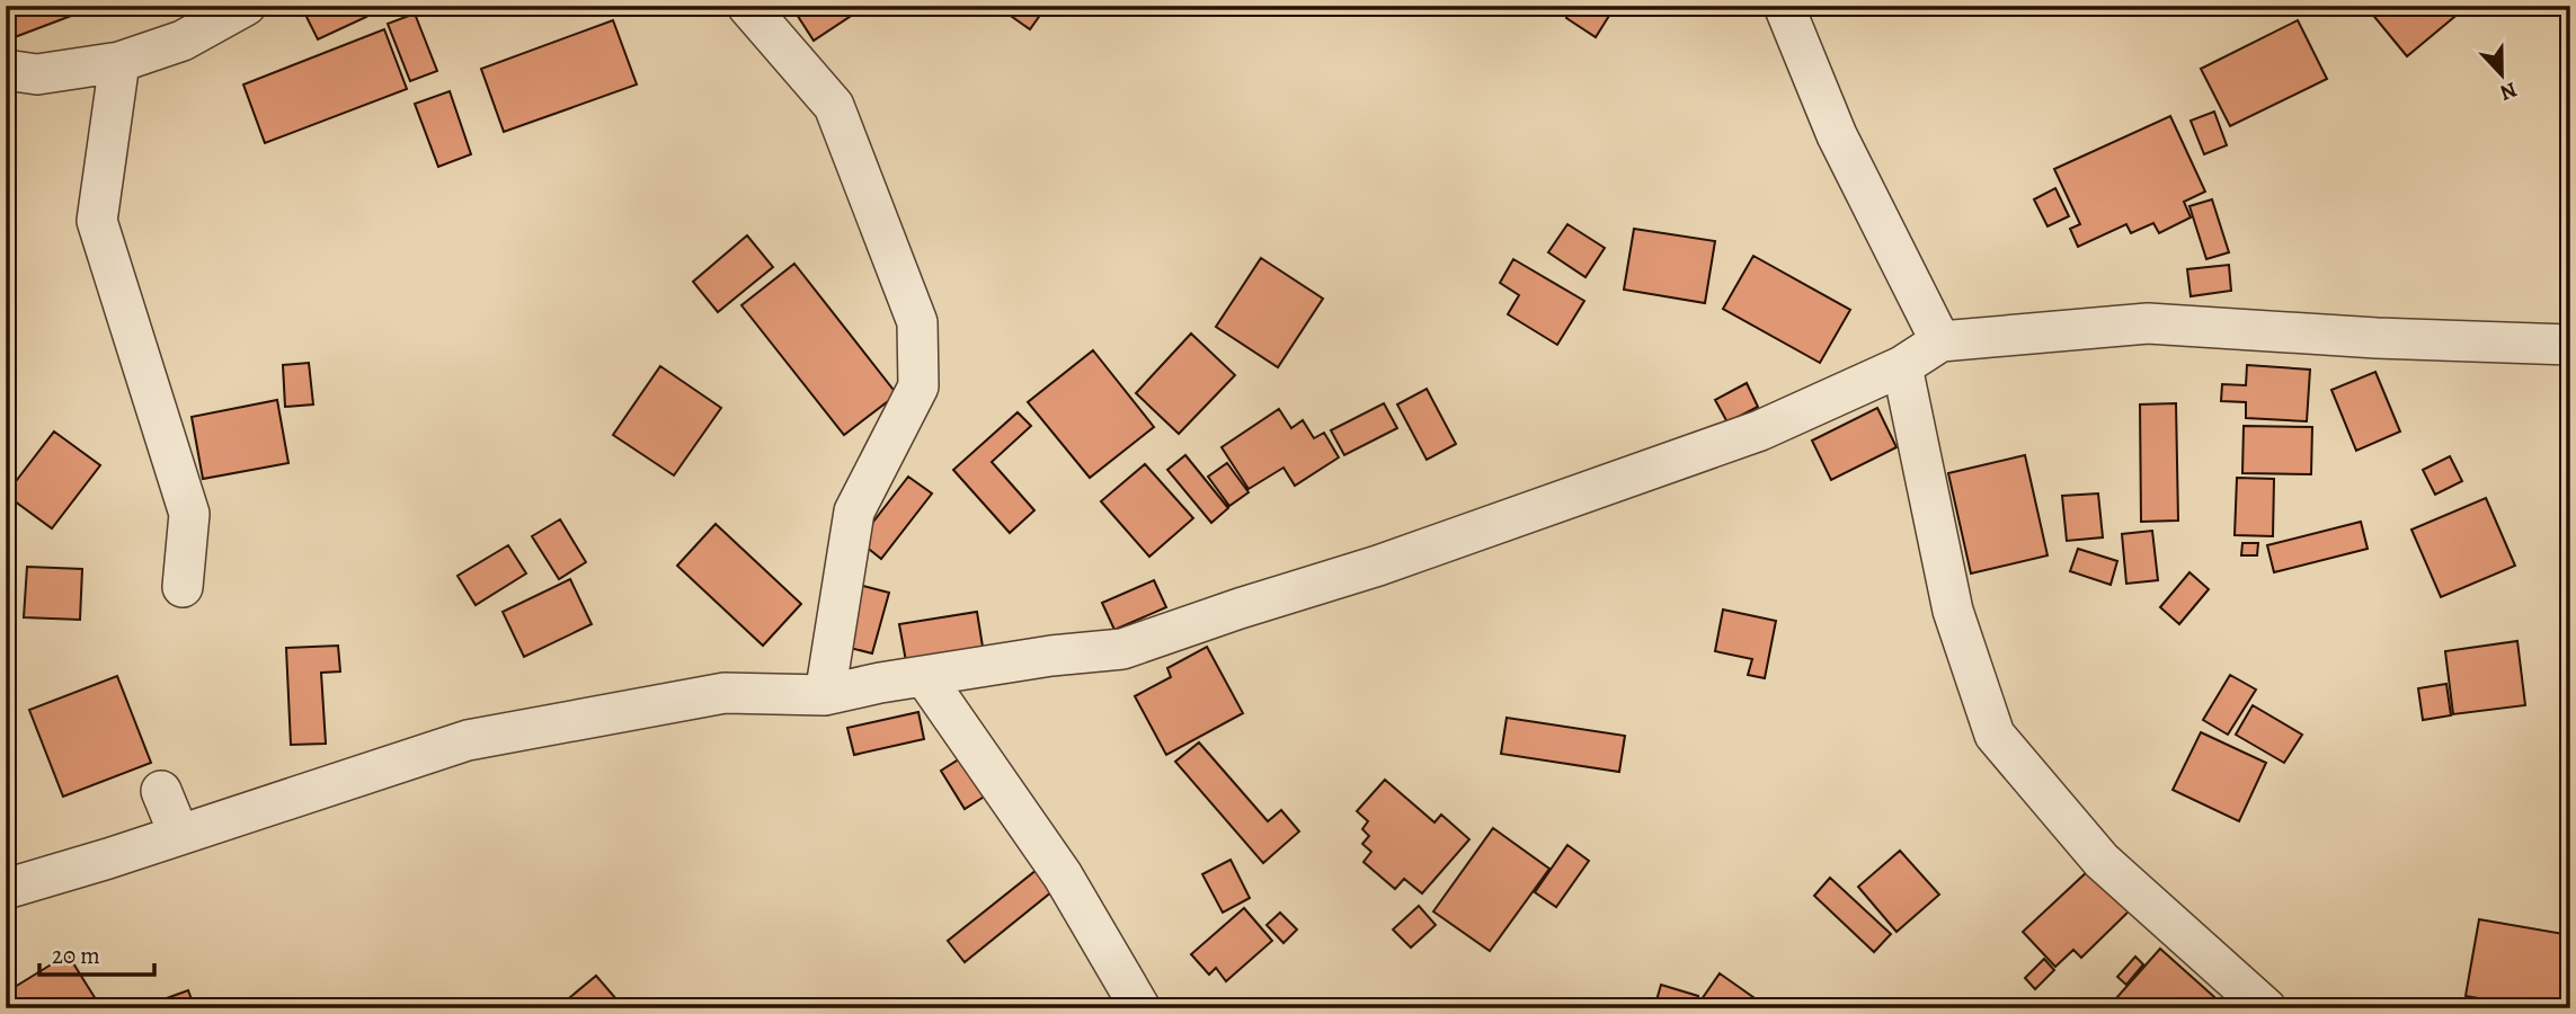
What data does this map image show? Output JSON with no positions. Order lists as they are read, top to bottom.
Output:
{
  "scale_bar": "20 m",
  "north": "bottom"
}
